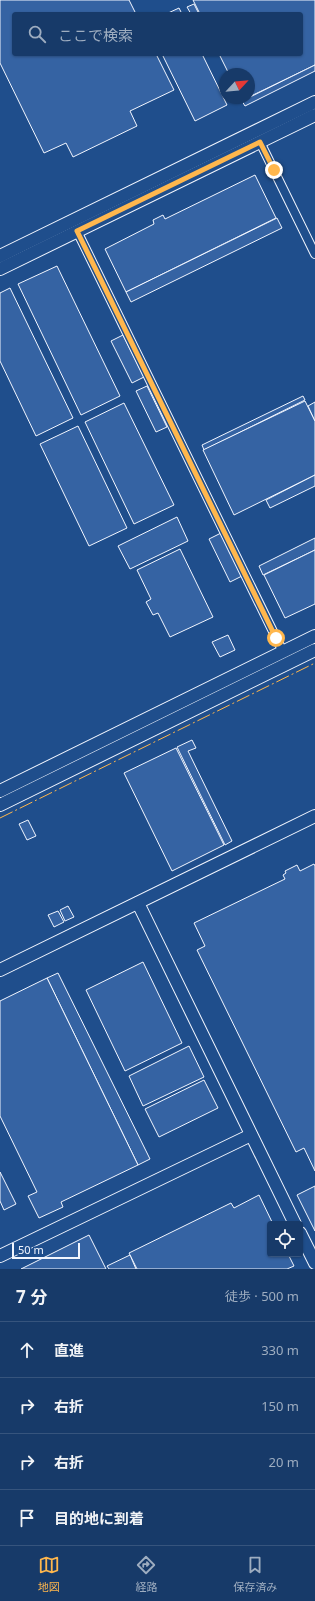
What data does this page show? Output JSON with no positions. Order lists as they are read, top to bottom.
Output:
{
  "scale_bar": "50 m",
  "north": "top right",
  "page": {
    "search": "ここで検索",
    "scale": "50 m",
    "heading": ["7 分", "徒歩 · 500 m"],
    "list": [
      ["直進", "330 m"],
      ["右折", "150 m"],
      ["右折", "20 m"],
      "目的地に到着"
    ],
    "nav": ["地図", "経路", "保存済み"]
  }
}
